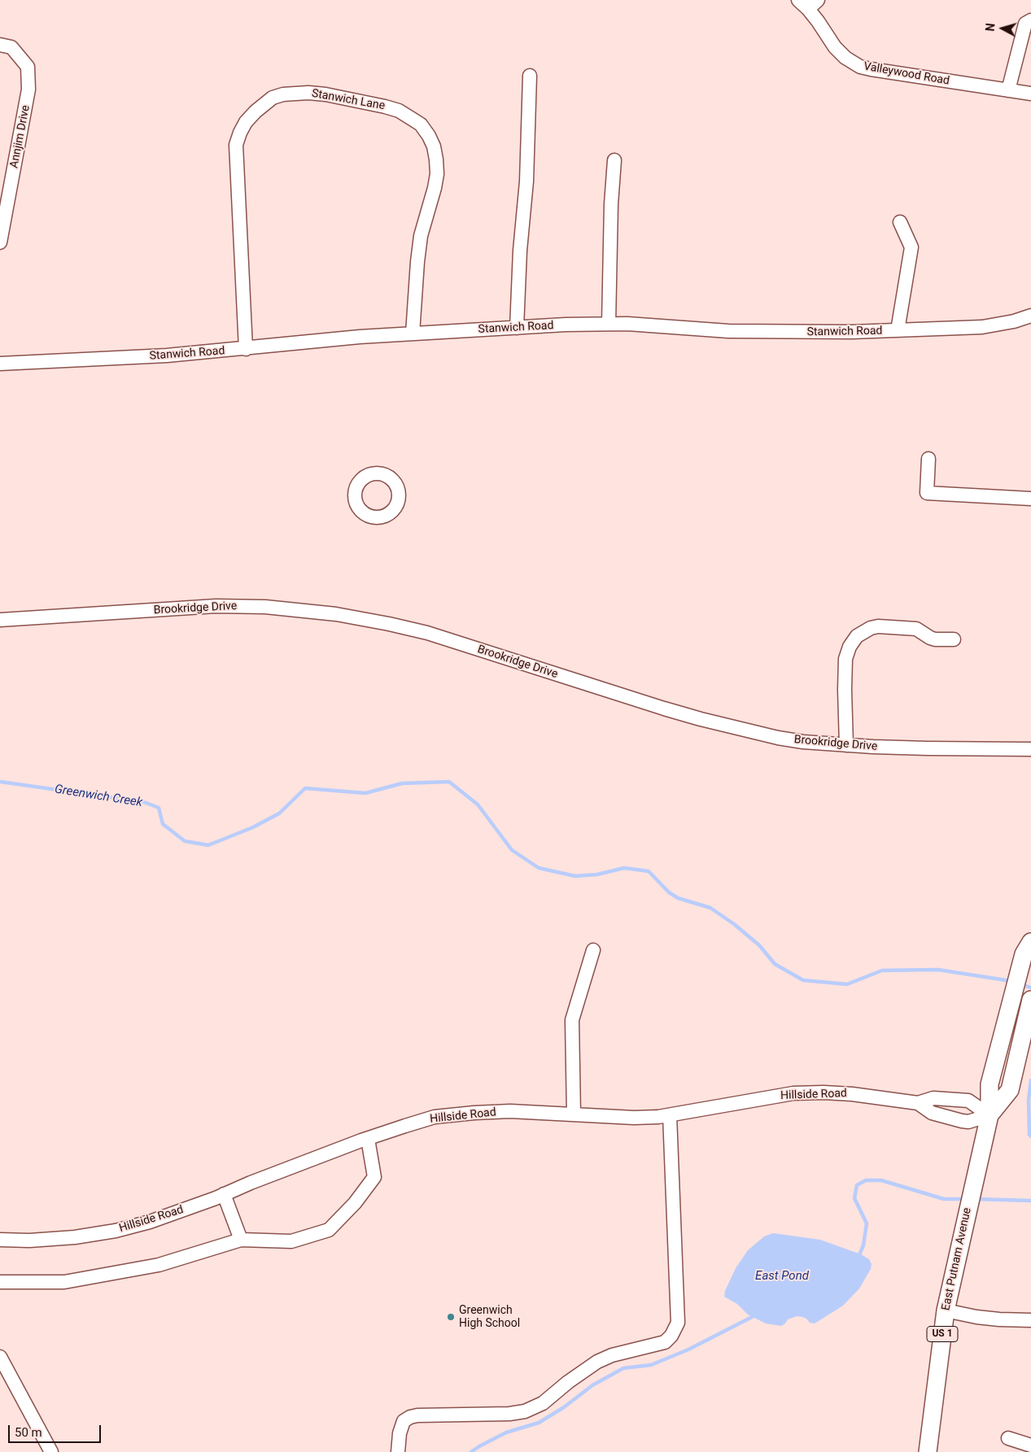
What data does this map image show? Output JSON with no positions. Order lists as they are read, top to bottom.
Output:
{
  "streets": {
    "main road": ["East Putnam Avenue", "US 1"],
    "street": [
      "Valleywood Road",
      "Stanwich Lane",
      "Annjim Drive",
      "Stanwich Road",
      "Brookridge Drive",
      "Hillside Road"
    ]
  },
  "crossings": [
    ["Stanwich Lane", "Stanwich Road"],
    ["Hillside Road", "East Putnam Avenue"]
  ],
  "water": ["Greenwich Creek", "East Pond"],
  "places": ["Greenwich High School"],
  "scale_bar": "50 m",
  "north": "left"
}
